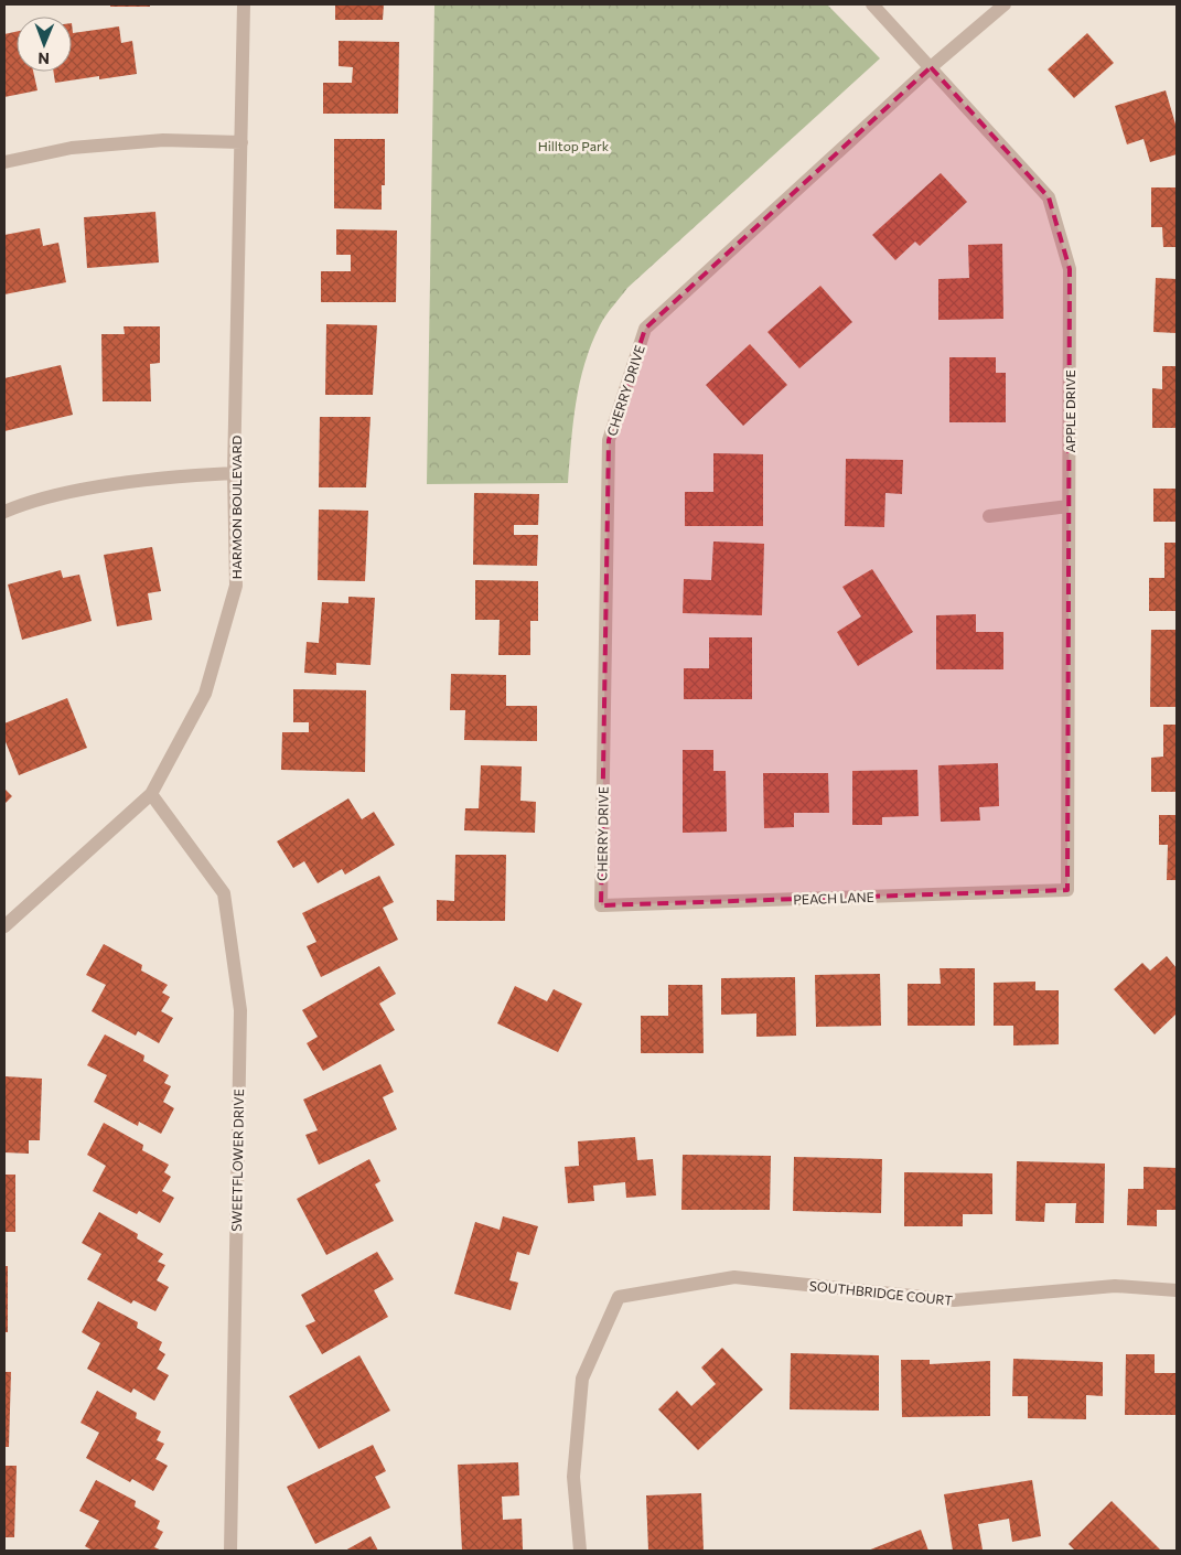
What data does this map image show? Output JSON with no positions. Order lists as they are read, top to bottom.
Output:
{
  "streets": {
    "street": [
      "CHERRY DRIVE",
      "APPLE DRIVE",
      "HARMON BOULEVARD",
      "PEACH LANE",
      "SWEETFLOWER DRIVE",
      "SOUTHBRIDGE COURT"
    ]
  },
  "crossings": [
    ["CHERRY DRIVE", "APPLE DRIVE"],
    ["CHERRY DRIVE", "PEACH LANE"],
    ["APPLE DRIVE", "PEACH LANE"],
    ["HARMON BOULEVARD", "SWEETFLOWER DRIVE"]
  ],
  "parks": ["Hilltop Park"],
  "north": "bottom"
}
